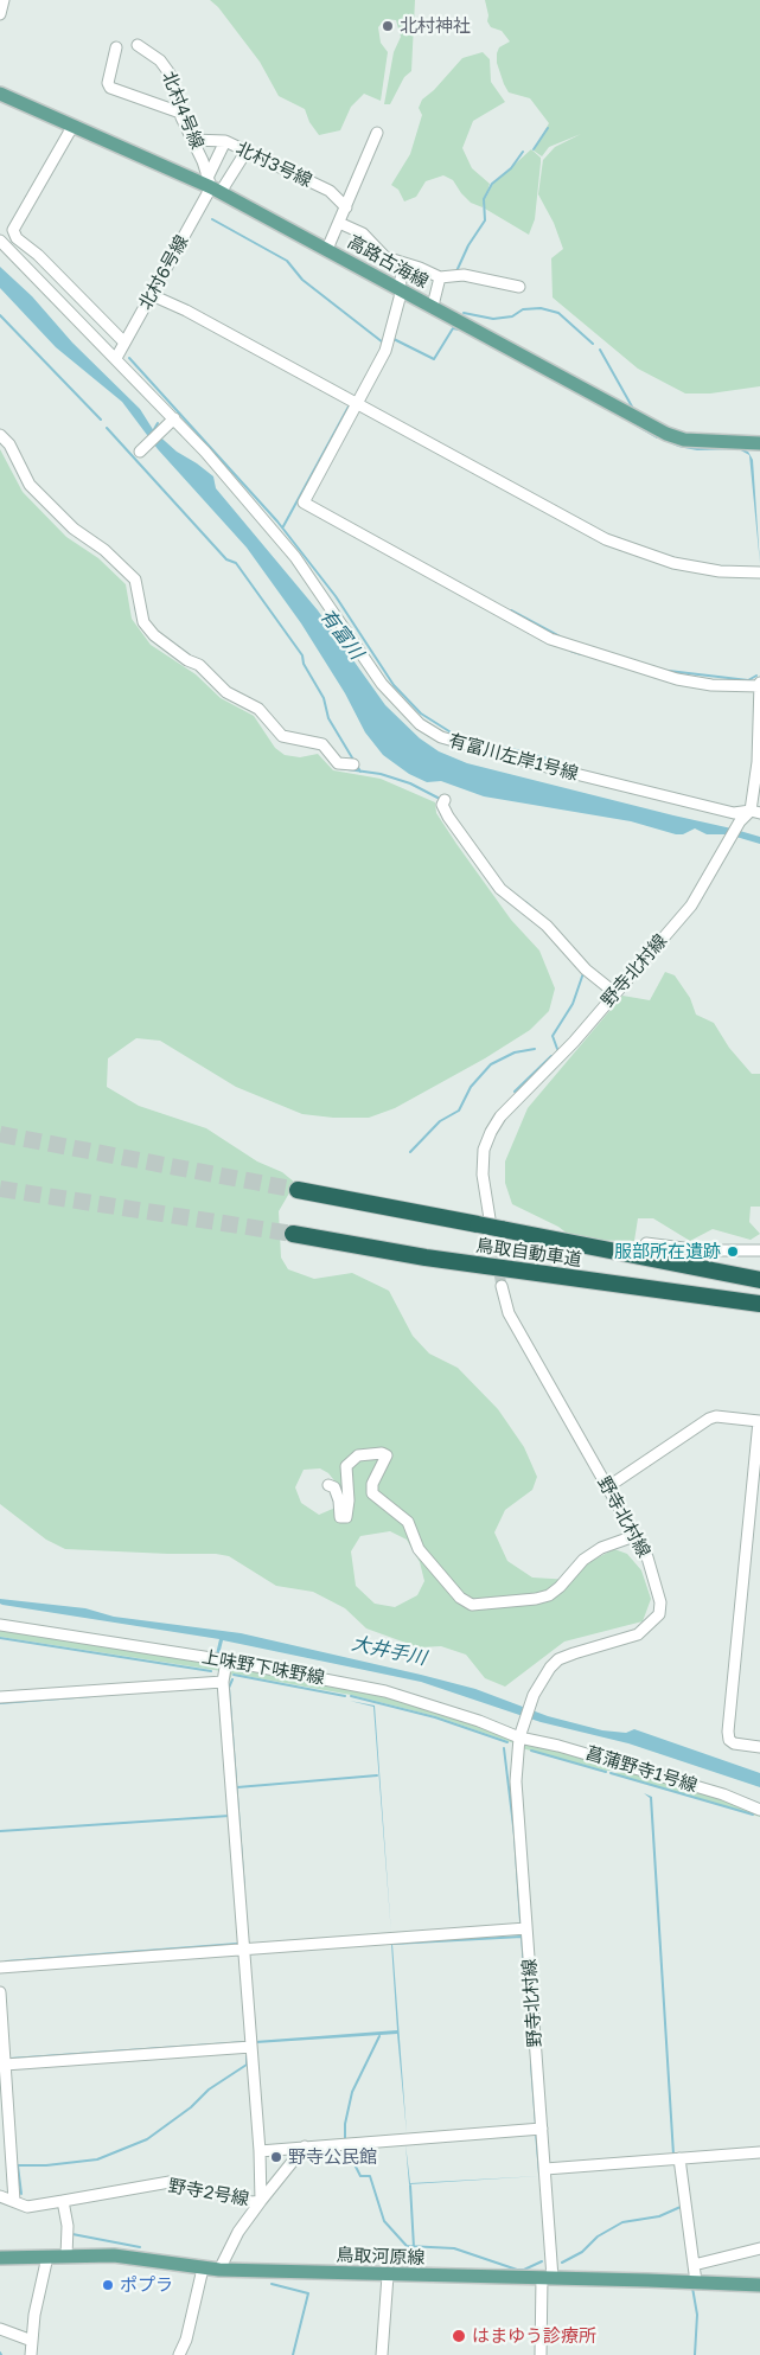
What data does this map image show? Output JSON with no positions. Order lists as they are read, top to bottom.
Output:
{
  "streets": {
    "highway": ["鳥取自動車道"],
    "main road": ["高路古海線", "鳥取河原線"],
    "street": [
      "北村4号線",
      "北村3号線",
      "北村6号線",
      "有富川左岸1号線",
      "野寺北村線",
      "上味野下味野線",
      "菖蒲野寺1号線",
      "野寺2号線"
    ]
  },
  "crossings": [
    ["北村4号線", "北村3号線"],
    ["北村4号線", "高路古海線"],
    ["北村4号線", "北村6号線"],
    ["高路古海線", "北村6号線"],
    ["北村6号線", "有富川左岸1号線"],
    ["有富川左岸1号線", "野寺北村線"],
    ["野寺北村線", "鳥取自動車道"],
    ["野寺北村線", "上味野下味野線"],
    ["野寺北村線", "菖蒲野寺1号線"],
    ["野寺北村線", "鳥取河原線"],
    ["上味野下味野線", "菖蒲野寺1号線"],
    ["野寺2号線", "鳥取河原線"]
  ],
  "water": ["有富川", "大井手川"],
  "places": [
    "北村神社",
    "服部所在遺跡",
    "野寺公民館",
    "ポプラ",
    "はまゆう診療所"
  ]
}
